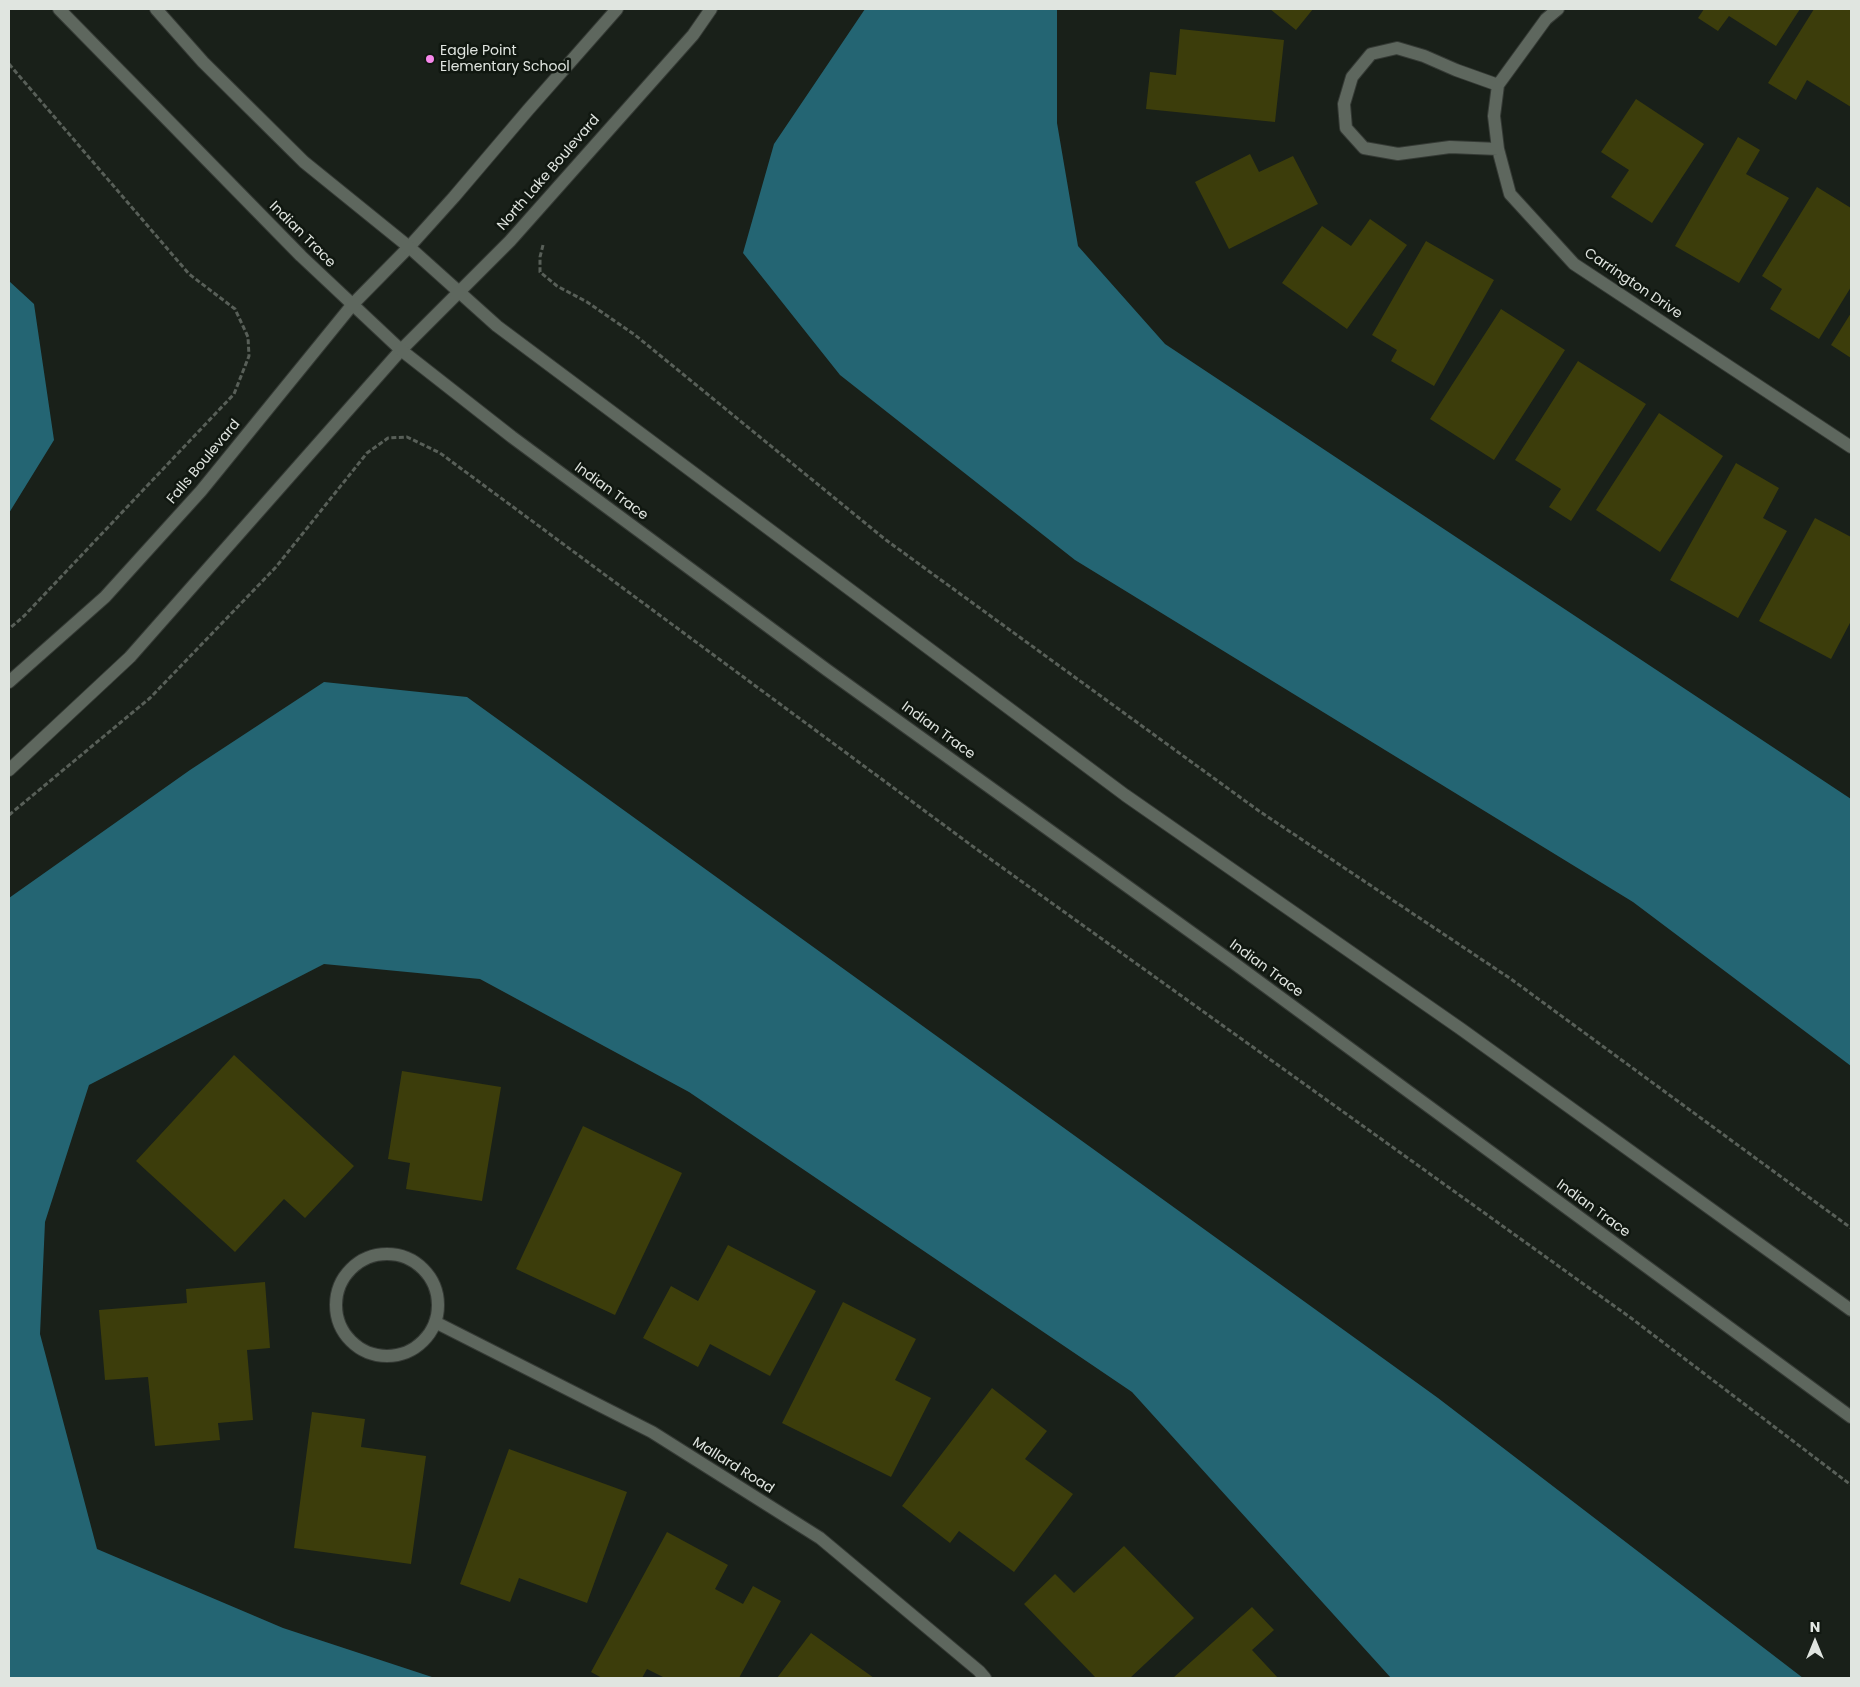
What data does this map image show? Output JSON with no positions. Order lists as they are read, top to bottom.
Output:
{
  "streets": {
    "main road": [
      "North Lake Boulevard",
      "Indian Trace",
      "Carrington Drive",
      "Falls Boulevard",
      "Mallard Road"
    ]
  },
  "crossings": [
    ["North Lake Boulevard", "Indian Trace"],
    ["Indian Trace", "Falls Boulevard"]
  ],
  "places": ["Eagle Point Elementary School"],
  "north": "top"
}
